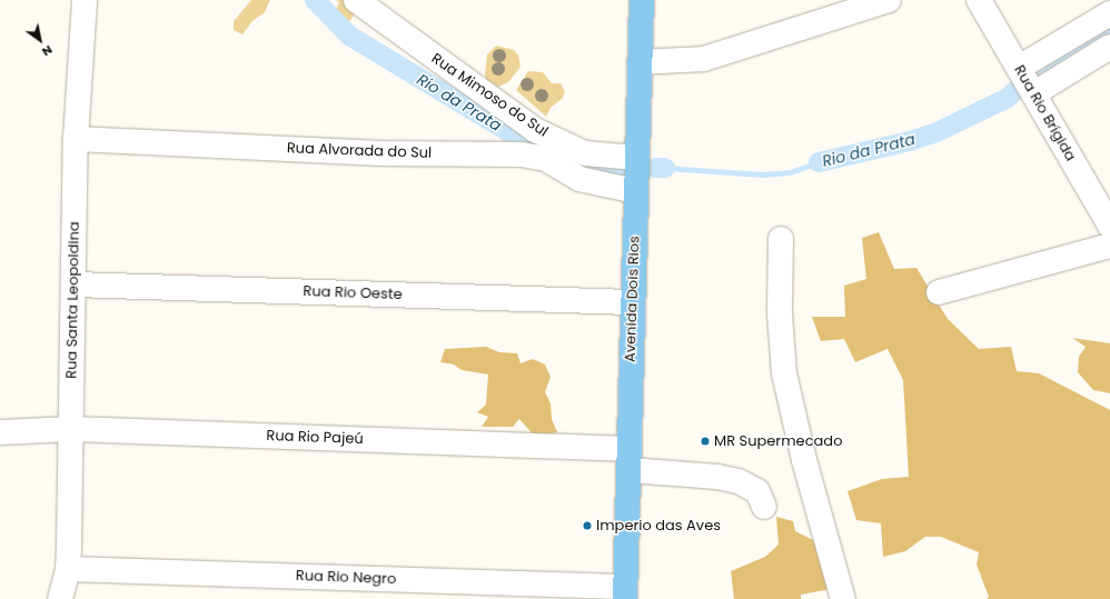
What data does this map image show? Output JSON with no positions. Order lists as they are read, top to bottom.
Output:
{
  "streets": {
    "main road": ["Avenida Dois Rios"],
    "street": [
      "Rua Mimoso do Sul",
      "Rua Rio Brígida",
      "Rua Alvorada do Sul",
      "Rua Rio Oeste",
      "Rua Santa Leopoldina",
      "Rua Rio Pajeú",
      "Rua Rio Negro"
    ]
  },
  "crossings": [
    ["Rua Mimoso do Sul", "Avenida Dois Rios"],
    ["Rua Alvorada do Sul", "Avenida Dois Rios"],
    ["Rua Alvorada do Sul", "Rua Santa Leopoldina"],
    ["Rua Rio Oeste", "Avenida Dois Rios"],
    ["Rua Rio Oeste", "Rua Santa Leopoldina"],
    ["Avenida Dois Rios", "Rua Rio Pajeú"],
    ["Avenida Dois Rios", "Rua Rio Negro"],
    ["Rua Santa Leopoldina", "Rua Rio Pajeú"],
    ["Rua Santa Leopoldina", "Rua Rio Negro"]
  ],
  "water": ["Rio da Prata"],
  "places": ["MR Supermecado", "Imperio das Aves"],
  "north": "bottom right"
}
